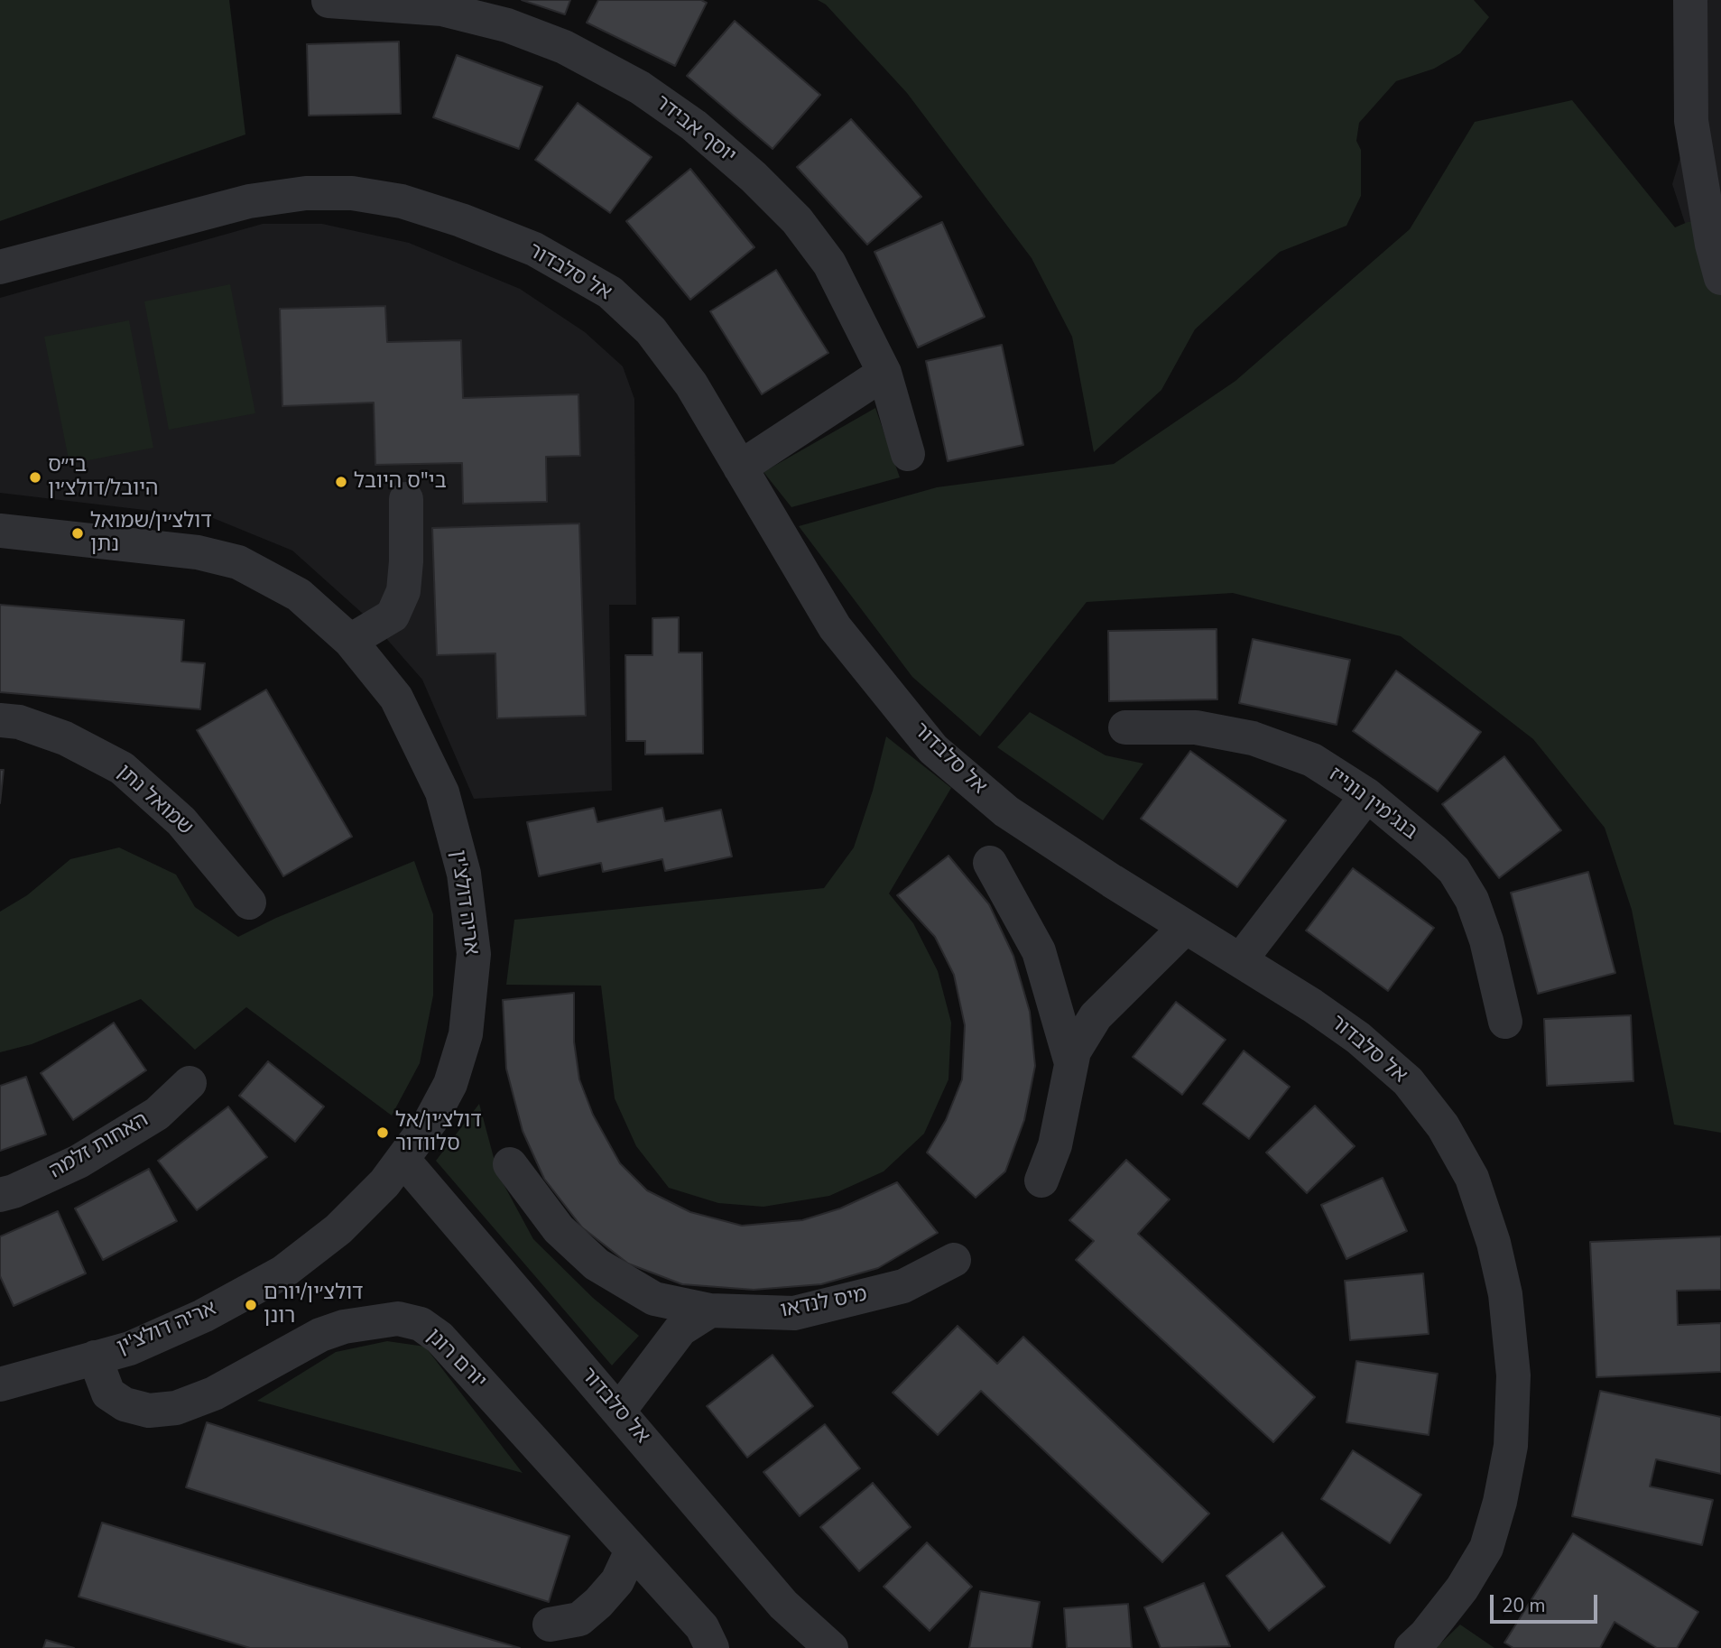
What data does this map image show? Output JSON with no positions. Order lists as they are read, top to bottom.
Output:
{
  "streets": {
    "street": [
      "יוסף אבידר",
      "אל סלבדור",
      "שמואל נתן",
      "בנג'מין נונייז",
      "אריה דולצ'ין",
      "האחות זלמה",
      "מיס לנדאו",
      "יורם רונן"
    ]
  },
  "crossings": [
    ["אל סלבדור", "אריה דולצ'ין"],
    ["אריה דולצ'ין", "יורם רונן"]
  ],
  "places": [
    "בי״ס היובל/דולצ׳ין",
    "בי\"ס היובל",
    "דולצ׳ין/שמואל נתן",
    "דולצ׳ין/אל סלוודור",
    "דולצ׳ין/יורם רונן"
  ],
  "scale_bar": "20 m"
}
